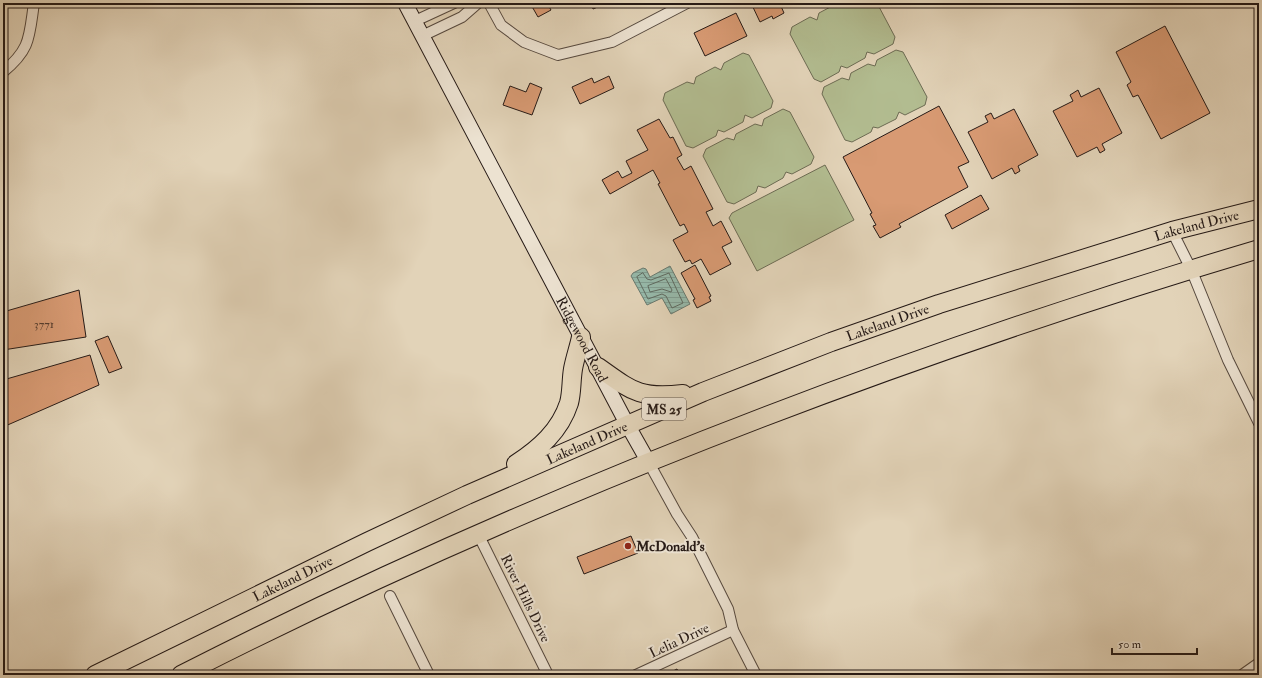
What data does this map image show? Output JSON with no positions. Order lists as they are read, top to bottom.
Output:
{
  "streets": {
    "highway": ["Lakeland Drive", "MS 25"],
    "street": ["Ridgewood Road", "River Hills Drive", "Lelia Drive"]
  },
  "crossings": [
    ["Lakeland Drive", "Ridgewood Road"],
    ["Ridgewood Road", "Lelia Drive"]
  ],
  "places": ["McDonald's"],
  "house_numbers": ["3771"],
  "scale_bar": "50 m"
}
